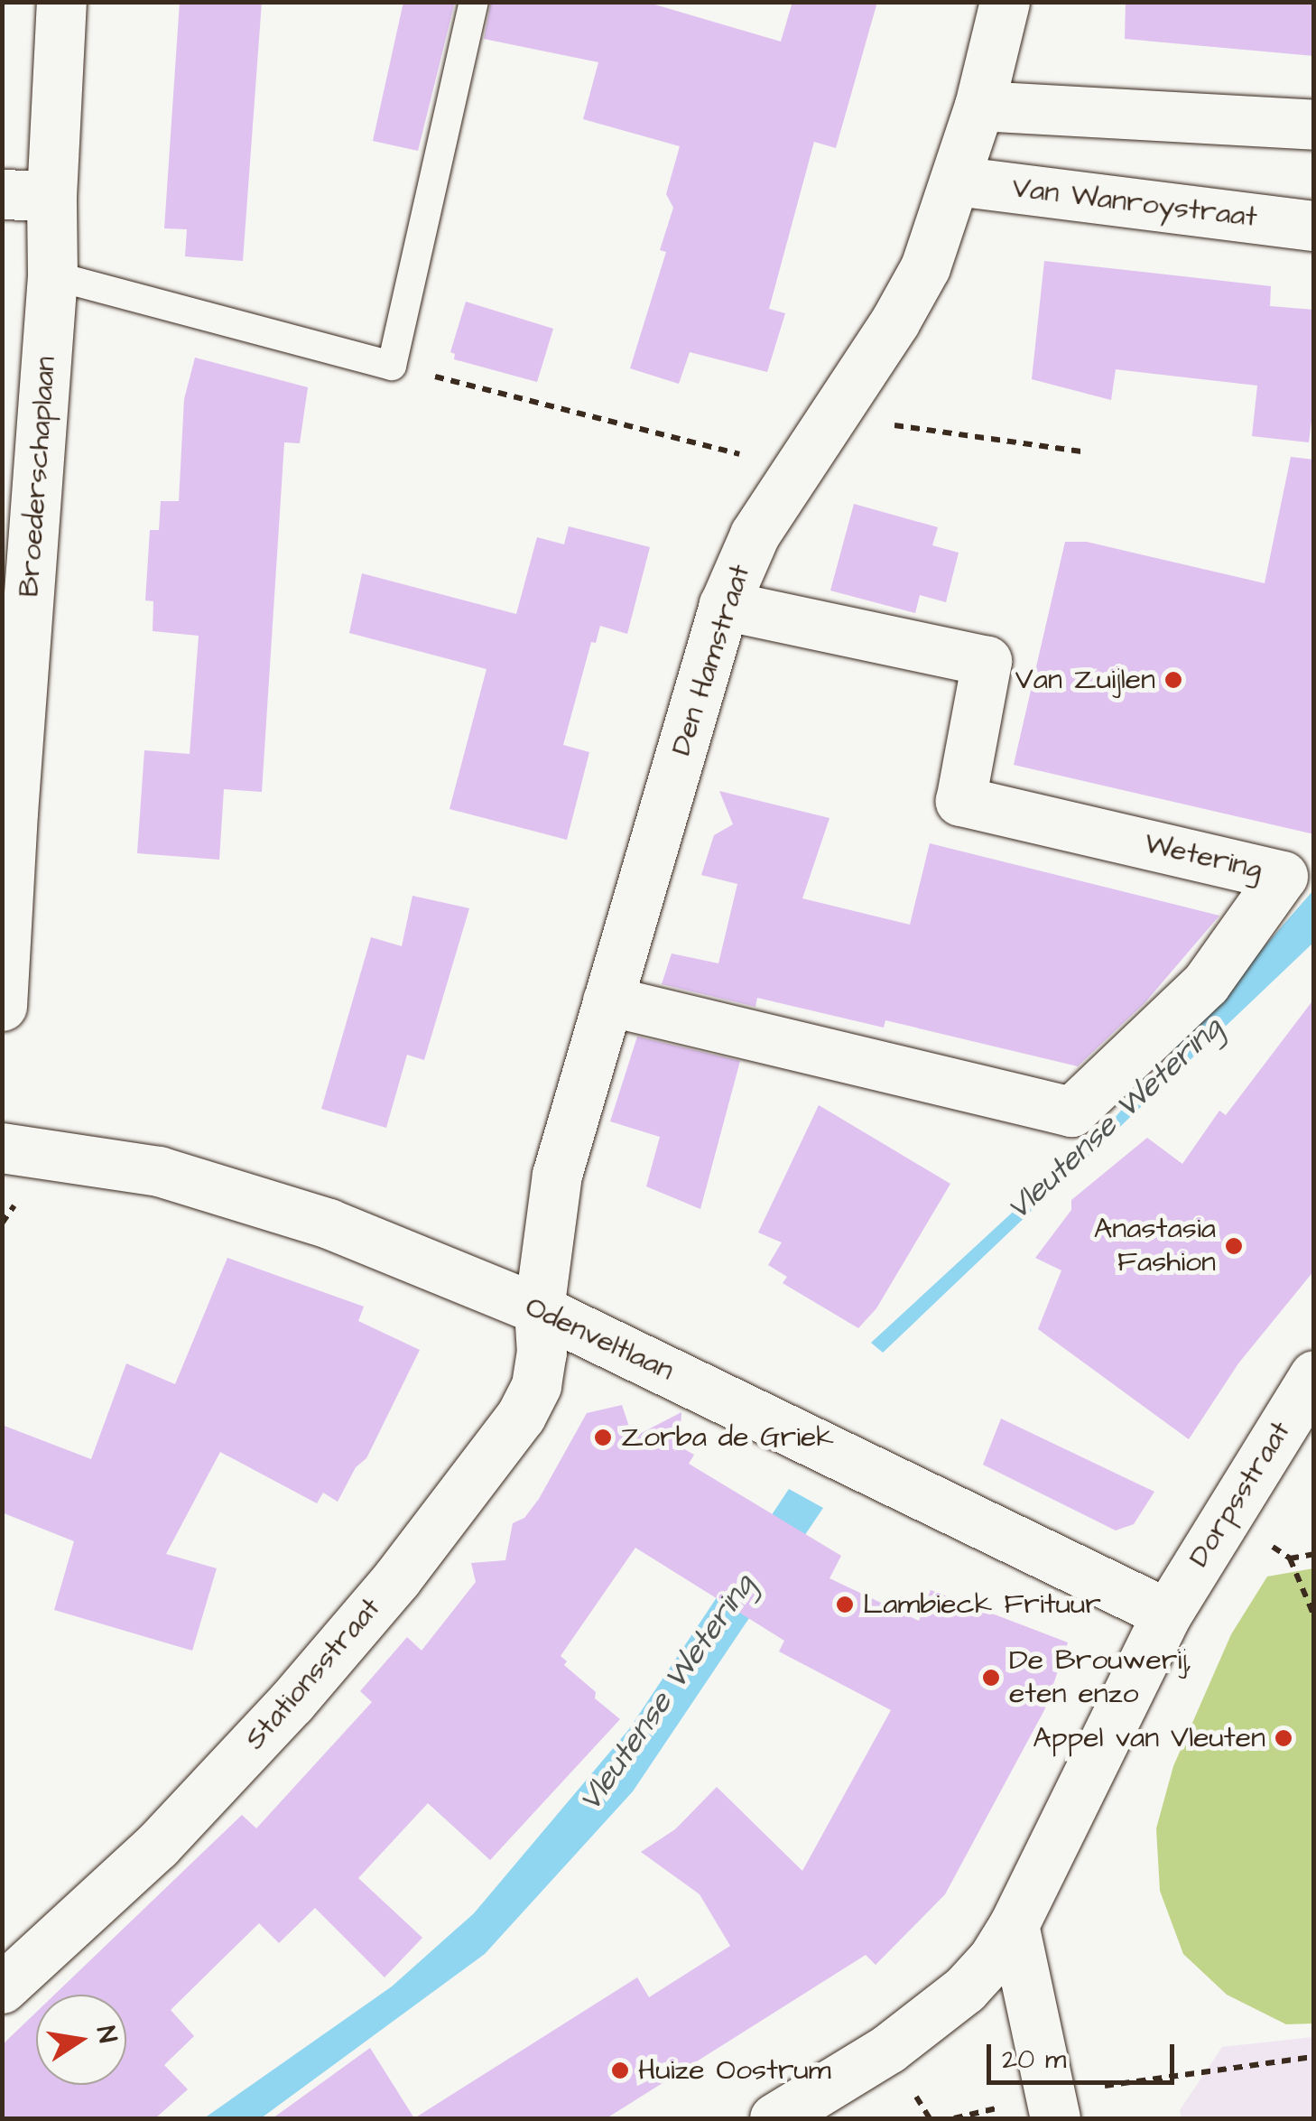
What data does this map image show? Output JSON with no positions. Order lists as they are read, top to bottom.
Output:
{
  "streets": {
    "street": [
      "Van Wanroystraat",
      "Broederschaplaan",
      "Den Hamstraat",
      "Wetering",
      "Odenveltlaan",
      "Dorpsstraat",
      "Stationsstraat"
    ]
  },
  "crossings": [
    ["Van Wanroystraat", "Den Hamstraat"],
    ["Den Hamstraat", "Wetering"],
    ["Den Hamstraat", "Odenveltlaan"],
    ["Den Hamstraat", "Stationsstraat"],
    ["Odenveltlaan", "Dorpsstraat"],
    ["Odenveltlaan", "Stationsstraat"]
  ],
  "water": ["Vleutense Wetering"],
  "places": [
    "Van Zuijlen",
    "Anastasia Fashion",
    "Zorba de Griek",
    "Lambieck Frituur",
    "De Brouwerij, eten enzo",
    "Appel van Vleuten",
    "Huize Oostrum"
  ],
  "scale_bar": "20 m",
  "north": "right"
}
